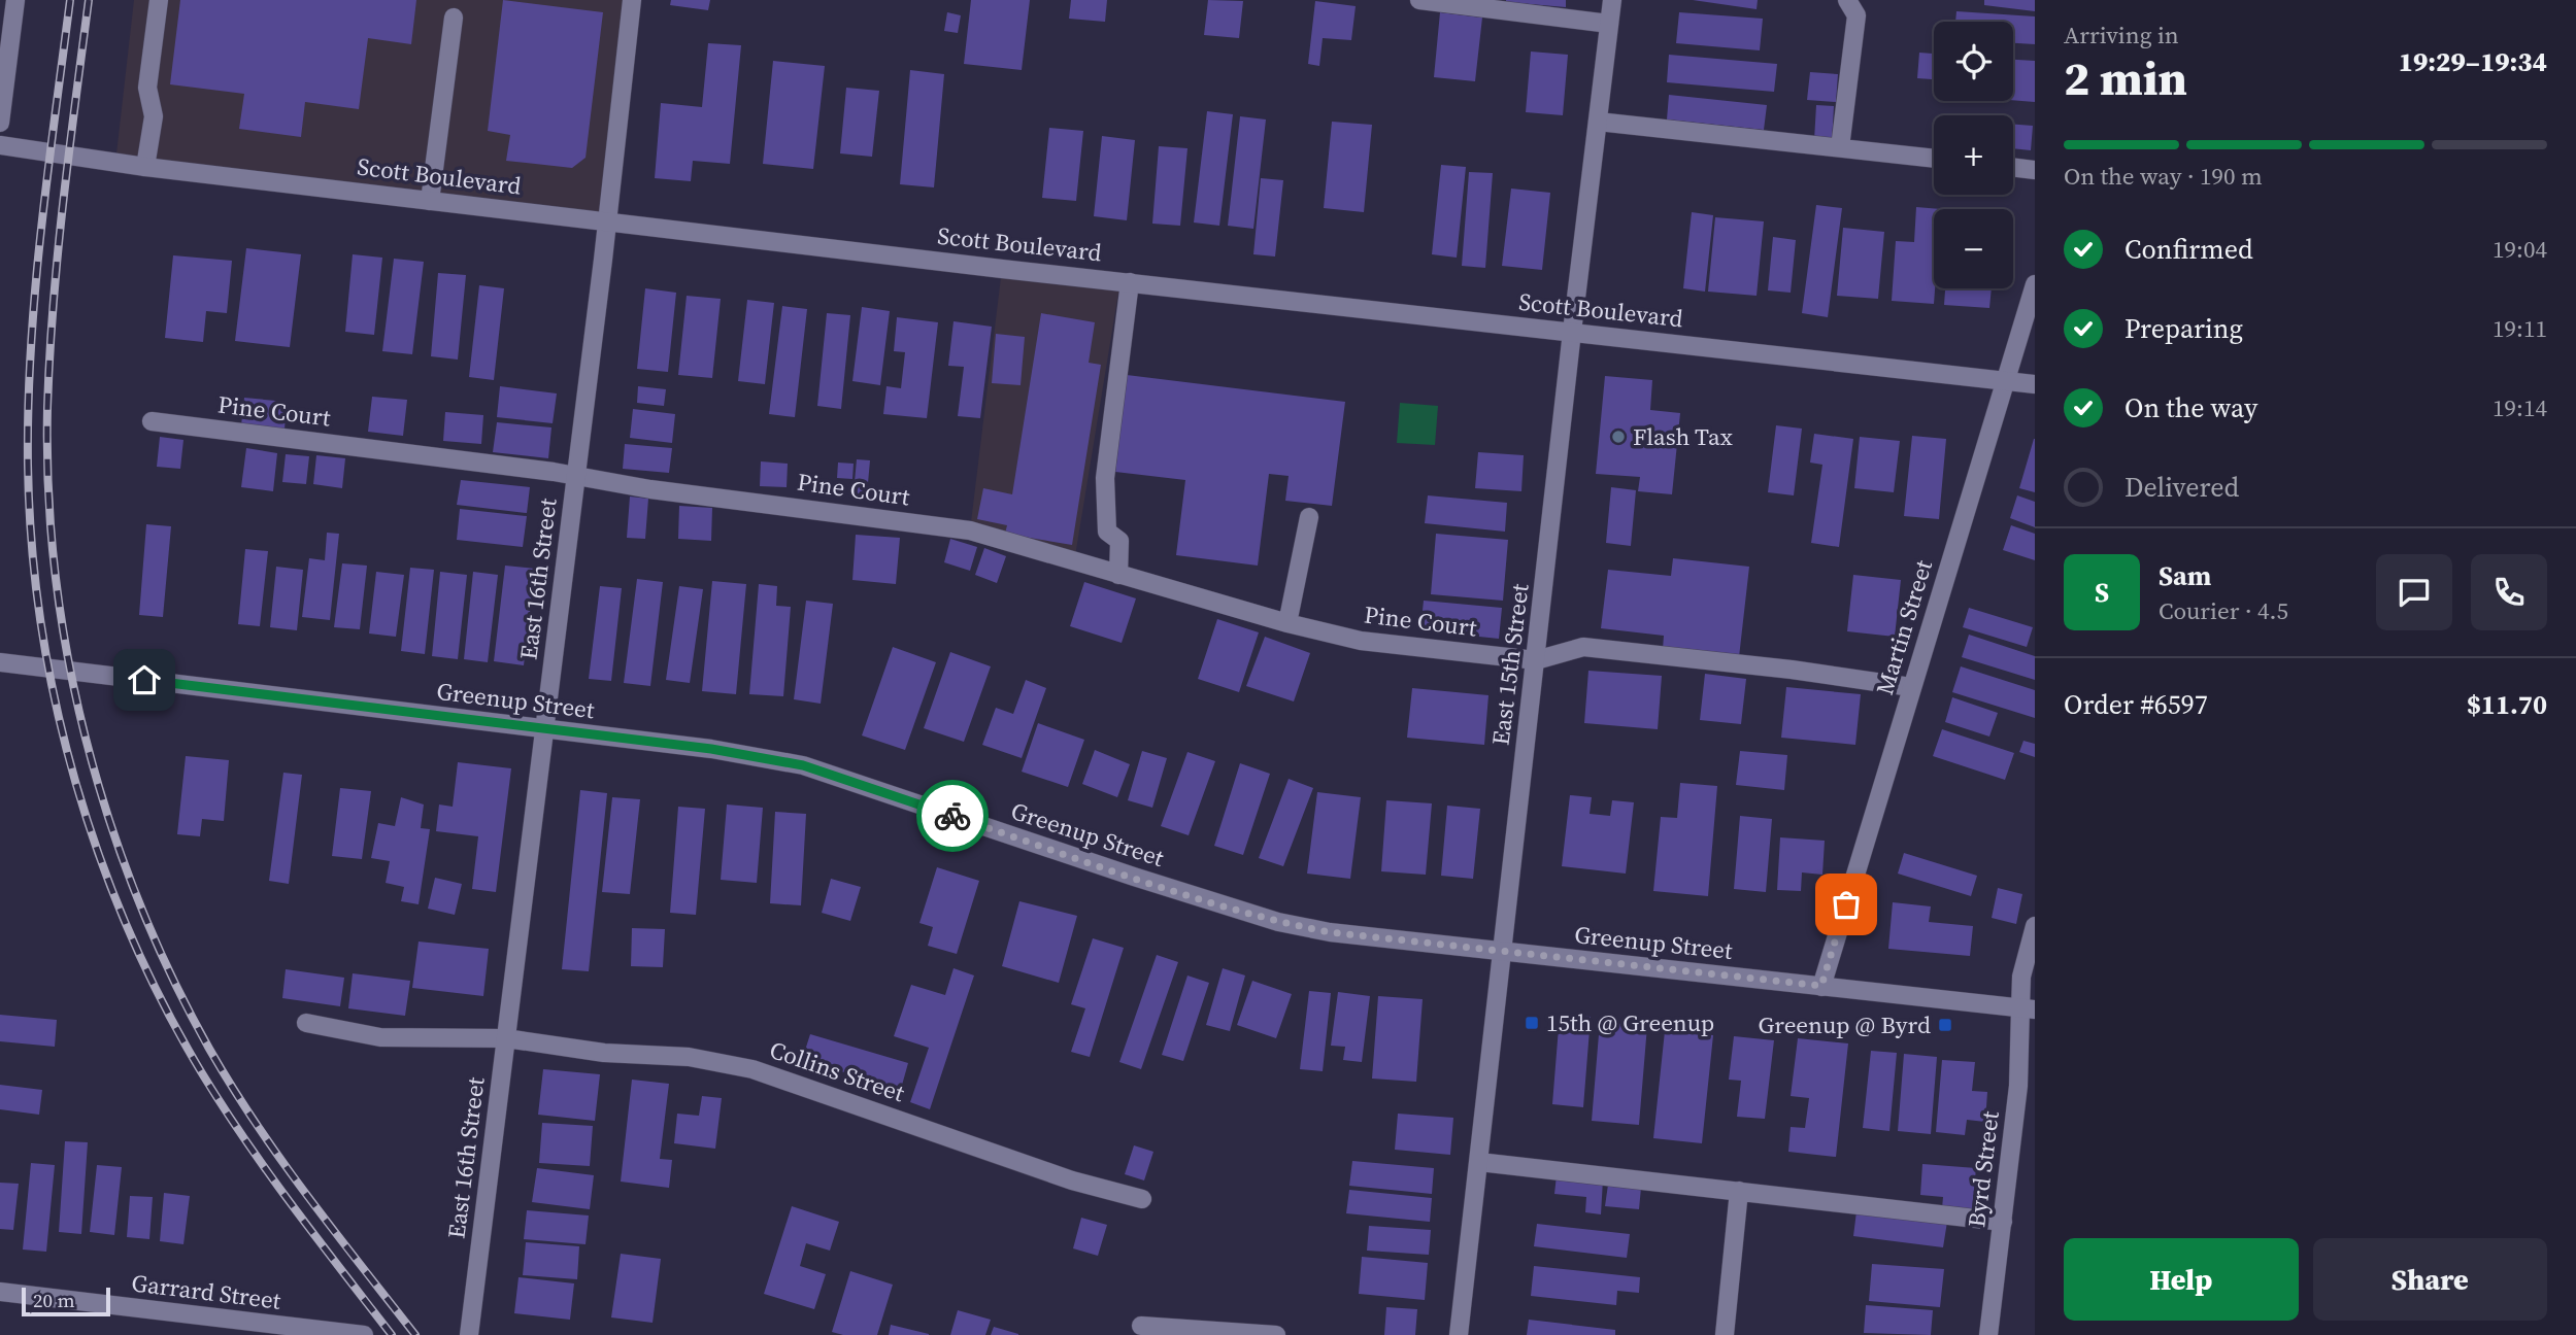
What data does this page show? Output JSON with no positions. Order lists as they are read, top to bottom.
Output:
{
  "streets": {
    "street": [
      "Scott Boulevard",
      "Pine Court",
      "East 16th Street",
      "Martin Street",
      "East 15th Street",
      "Greenup Street",
      "Collins Street",
      "Byrd Street",
      "Garrard Street"
    ]
  },
  "crossings": [
    ["Scott Boulevard", "East 16th Street"],
    ["Scott Boulevard", "Martin Street"],
    ["Scott Boulevard", "East 15th Street"],
    ["Pine Court", "East 16th Street"],
    ["Pine Court", "East 15th Street"],
    ["East 16th Street", "Greenup Street"],
    ["East 16th Street", "Collins Street"],
    ["Martin Street", "Greenup Street"],
    ["East 15th Street", "Greenup Street"],
    ["Greenup Street", "Byrd Street"]
  ],
  "places": {
    "other": ["Flash Tax"],
    "transit": ["15th @ Greenup", "Greenup @ Byrd"]
  },
  "scale_bar": "20 m",
  "page": {
    "heading": ["2 min", "Arriving in", "19:29–19:34"],
    "panel": [
      "Sam",
      "Courier · 4.5",
      "Order #6597",
      "$11.70"
    ],
    "map_buttons": ["+", "−"],
    "bar": "On the way · 190 m",
    "list": [
      ["Confirmed", "19:04"],
      ["Preparing", "19:11"],
      ["On the way", "19:14"],
      "Delivered"
    ],
    "round": "S",
    "buttons": ["Help", "Share"],
    "scale": "20 m"
  }
}
